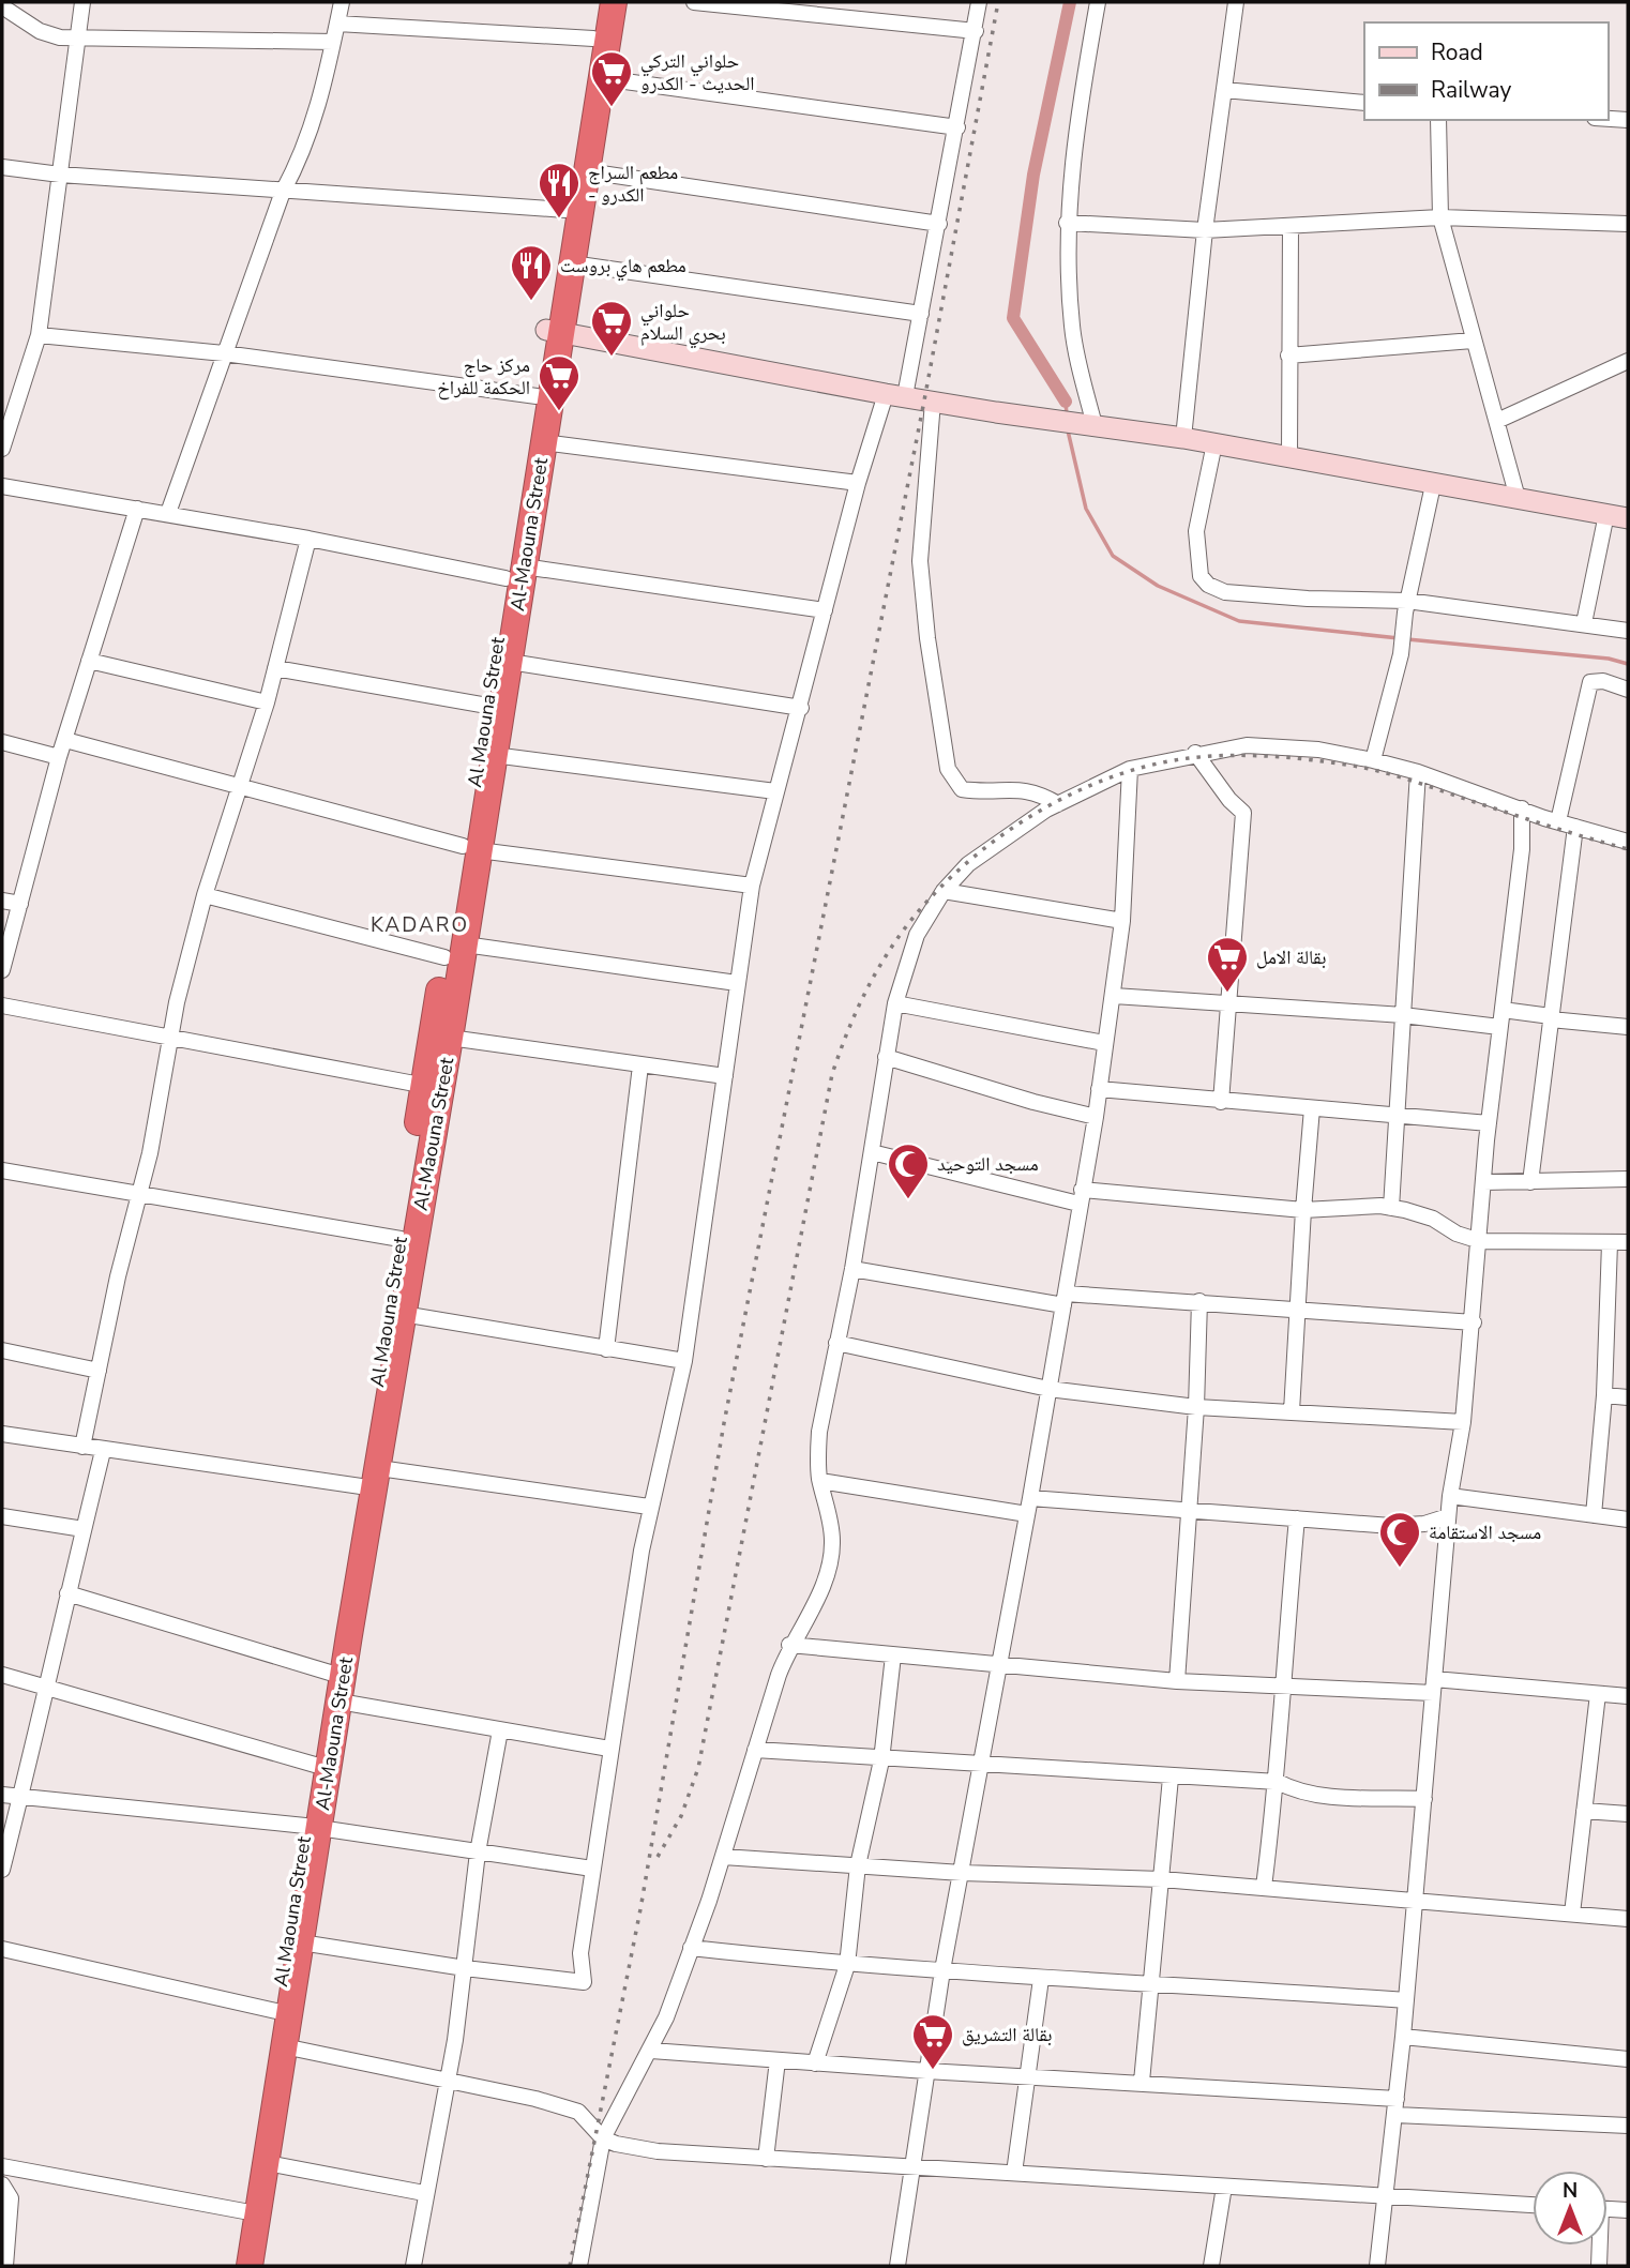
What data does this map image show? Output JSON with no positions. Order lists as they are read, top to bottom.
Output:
{
  "streets": {
    "highway": ["Al-Maouna Street", "Al Maouna Street"]
  },
  "crossings": [
    ["Al-Maouna Street", "Al Maouna Street"]
  ],
  "districts": ["KADARO"],
  "places": {
    "supermarket": [
      "حلواني التركي الحديث - الكدرو",
      "حلواني بحري السلام",
      "مركز حاج الحكمة للفراخ",
      "بقالة الامل",
      "بقالة التشريق"
    ],
    "restaurant": ["مطعم السراج - الكدرو", "مطعم هاي بروست"],
    "mosque": ["مسجد التوحيد", "مسجد الاستقامة"]
  },
  "legend": ["Road", "Railway"],
  "north": "top"
}
